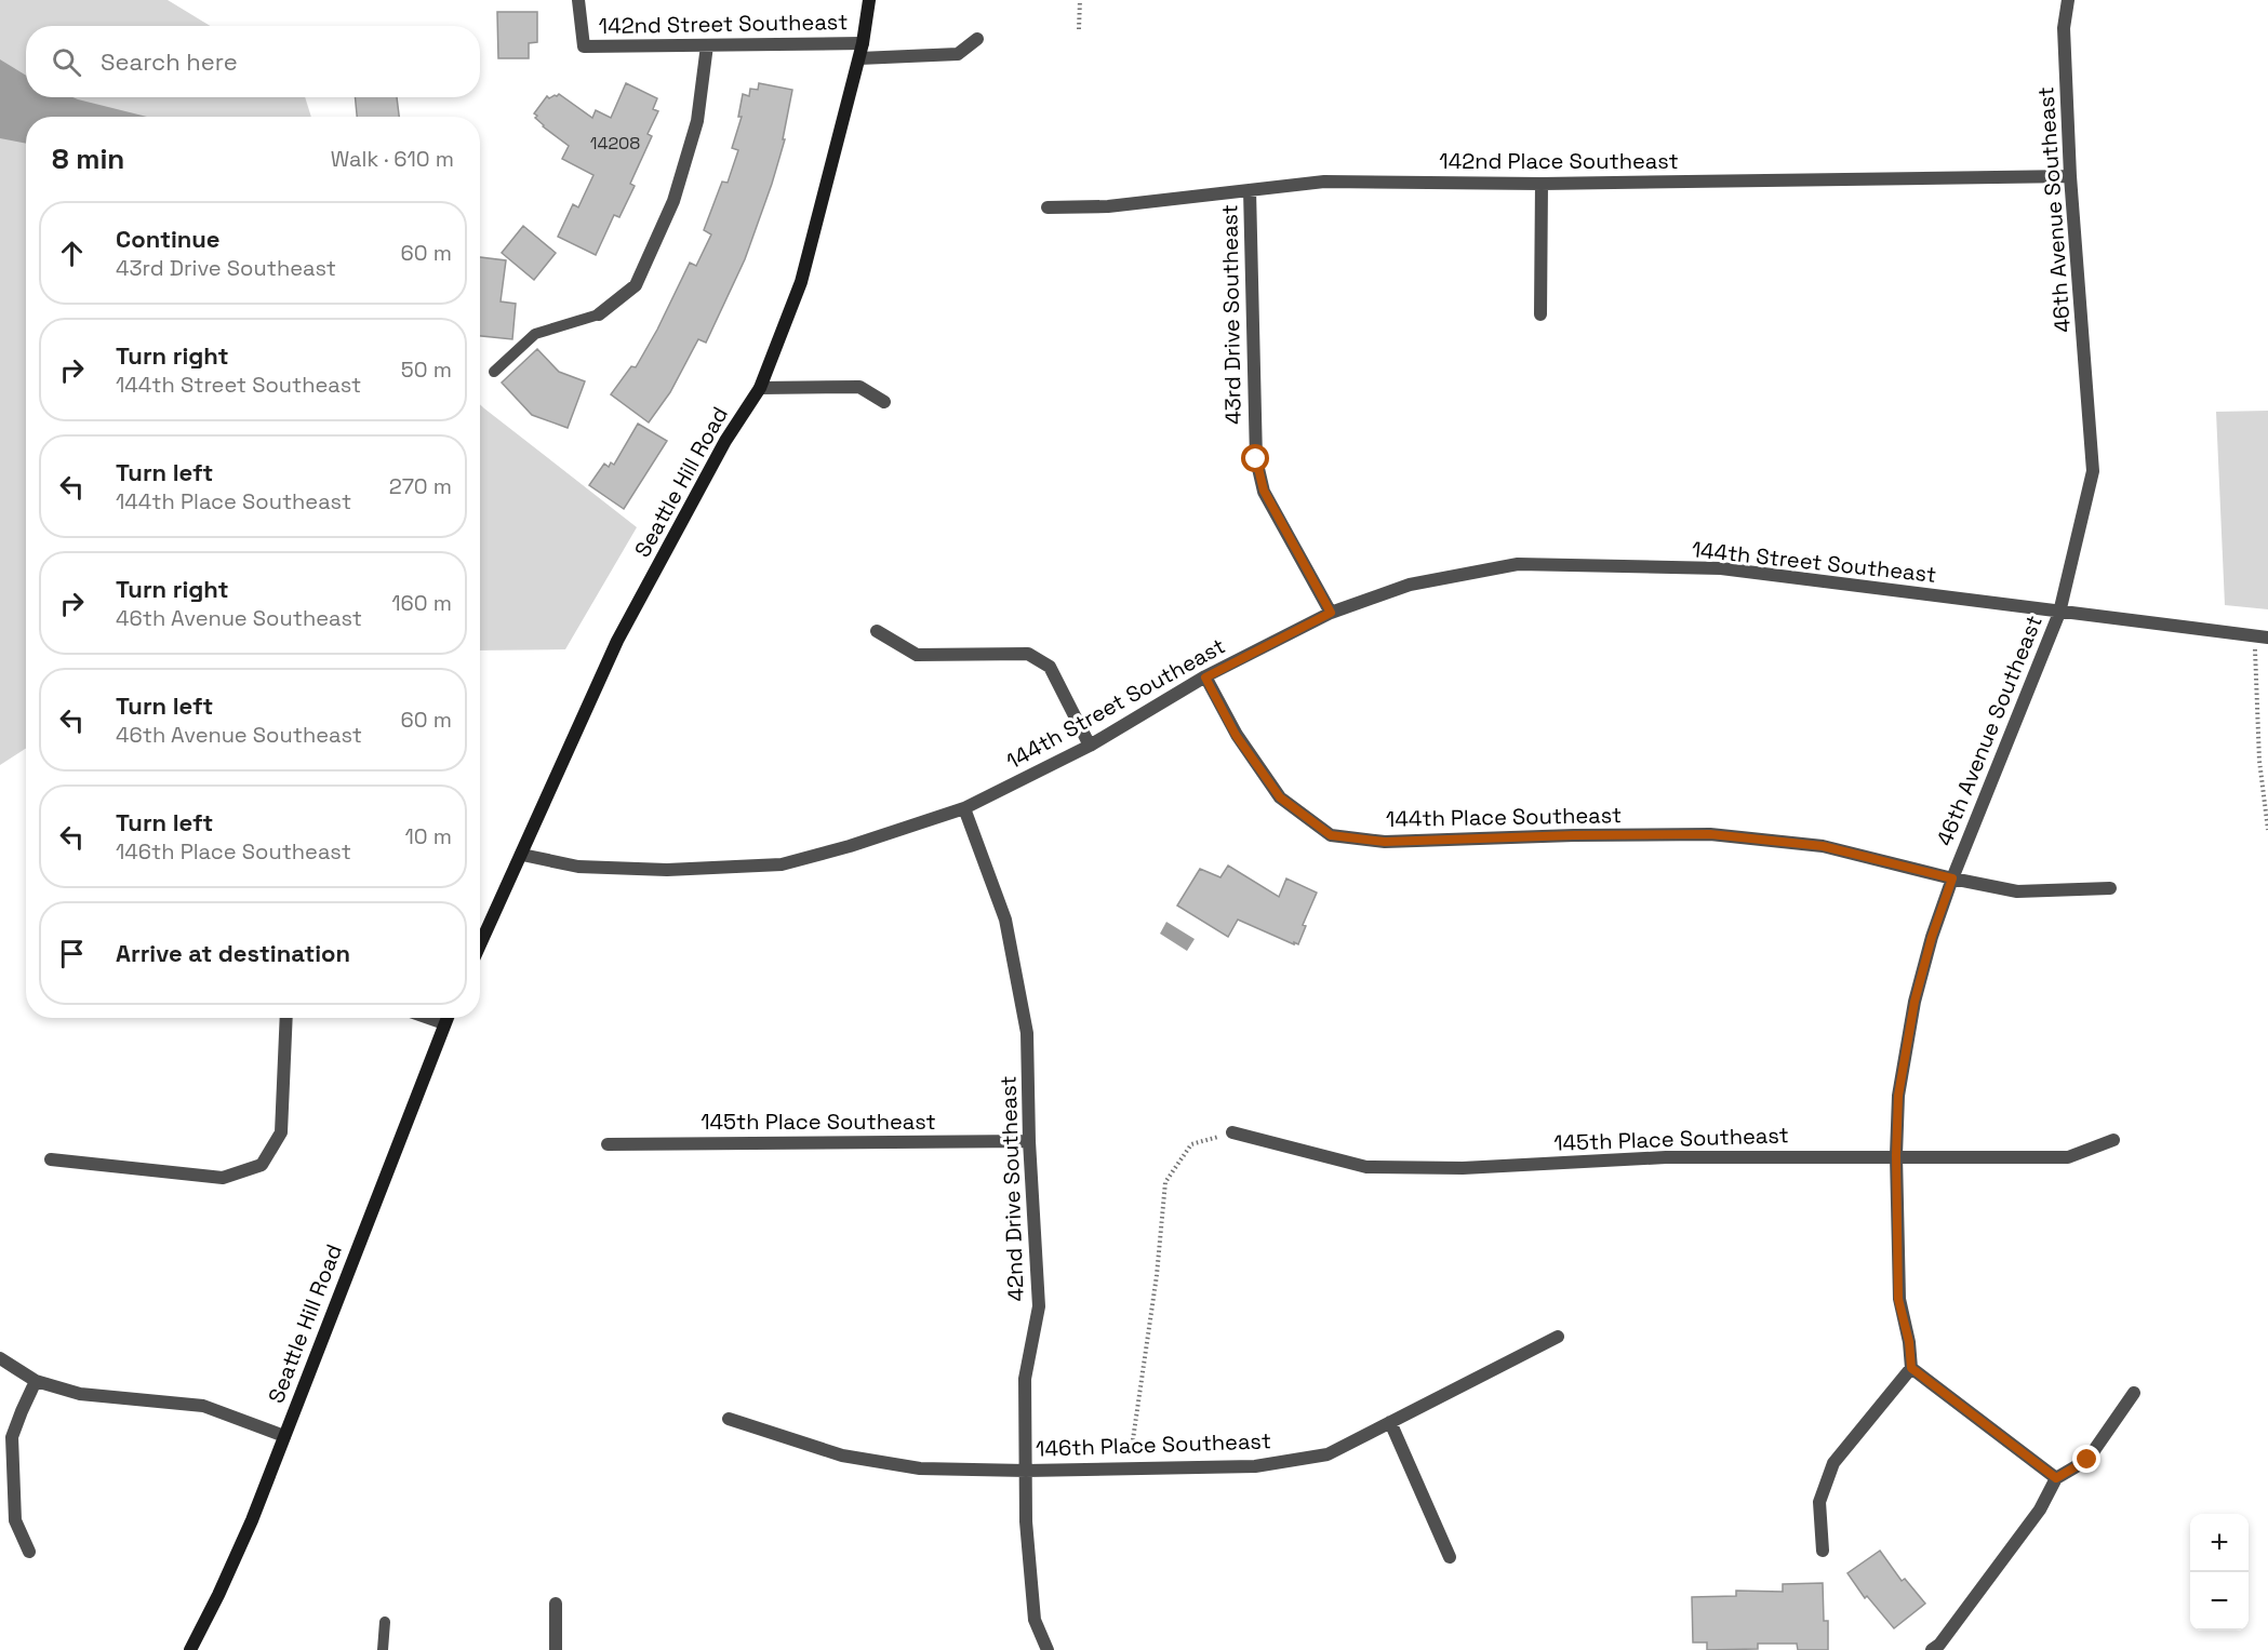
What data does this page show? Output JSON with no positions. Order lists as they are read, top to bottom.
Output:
{
  "streets": {
    "main road": ["Seattle Hill Road"],
    "street": [
      "142nd Street Southeast",
      "142nd Place Southeast",
      "46th Avenue Southeast",
      "43rd Drive Southeast",
      "144th Street Southeast",
      "144th Place Southeast",
      "145th Place Southeast",
      "42nd Drive Southeast",
      "146th Place Southeast"
    ]
  },
  "crossings": [
    ["142nd Street Southeast", "Seattle Hill Road"],
    ["142nd Place Southeast", "46th Avenue Southeast"],
    ["142nd Place Southeast", "43rd Drive Southeast"],
    ["46th Avenue Southeast", "144th Street Southeast"],
    ["46th Avenue Southeast", "144th Place Southeast"],
    ["46th Avenue Southeast", "145th Place Southeast"],
    ["43rd Drive Southeast", "144th Street Southeast"],
    ["Seattle Hill Road", "144th Street Southeast"],
    ["144th Street Southeast", "144th Place Southeast"],
    ["144th Street Southeast", "42nd Drive Southeast"],
    ["145th Place Southeast", "42nd Drive Southeast"],
    ["42nd Drive Southeast", "146th Place Southeast"]
  ],
  "house_numbers": ["14208"],
  "page": {
    "search": "Search here",
    "heading": ["8 min", "Walk · 610 m"],
    "list": [
      ["Continue", "43rd Drive Southeast", "60 m"],
      ["Turn right", "144th Street Southeast", "50 m"],
      ["Turn left", "144th Place Southeast", "270 m"],
      ["Turn right", "46th Avenue Southeast", "160 m"],
      ["Turn left", "46th Avenue Southeast", "60 m"],
      ["Turn left", "146th Place Southeast", "10 m"],
      "Arrive at destination"
    ],
    "map_buttons": ["+", "−"]
  }
}
